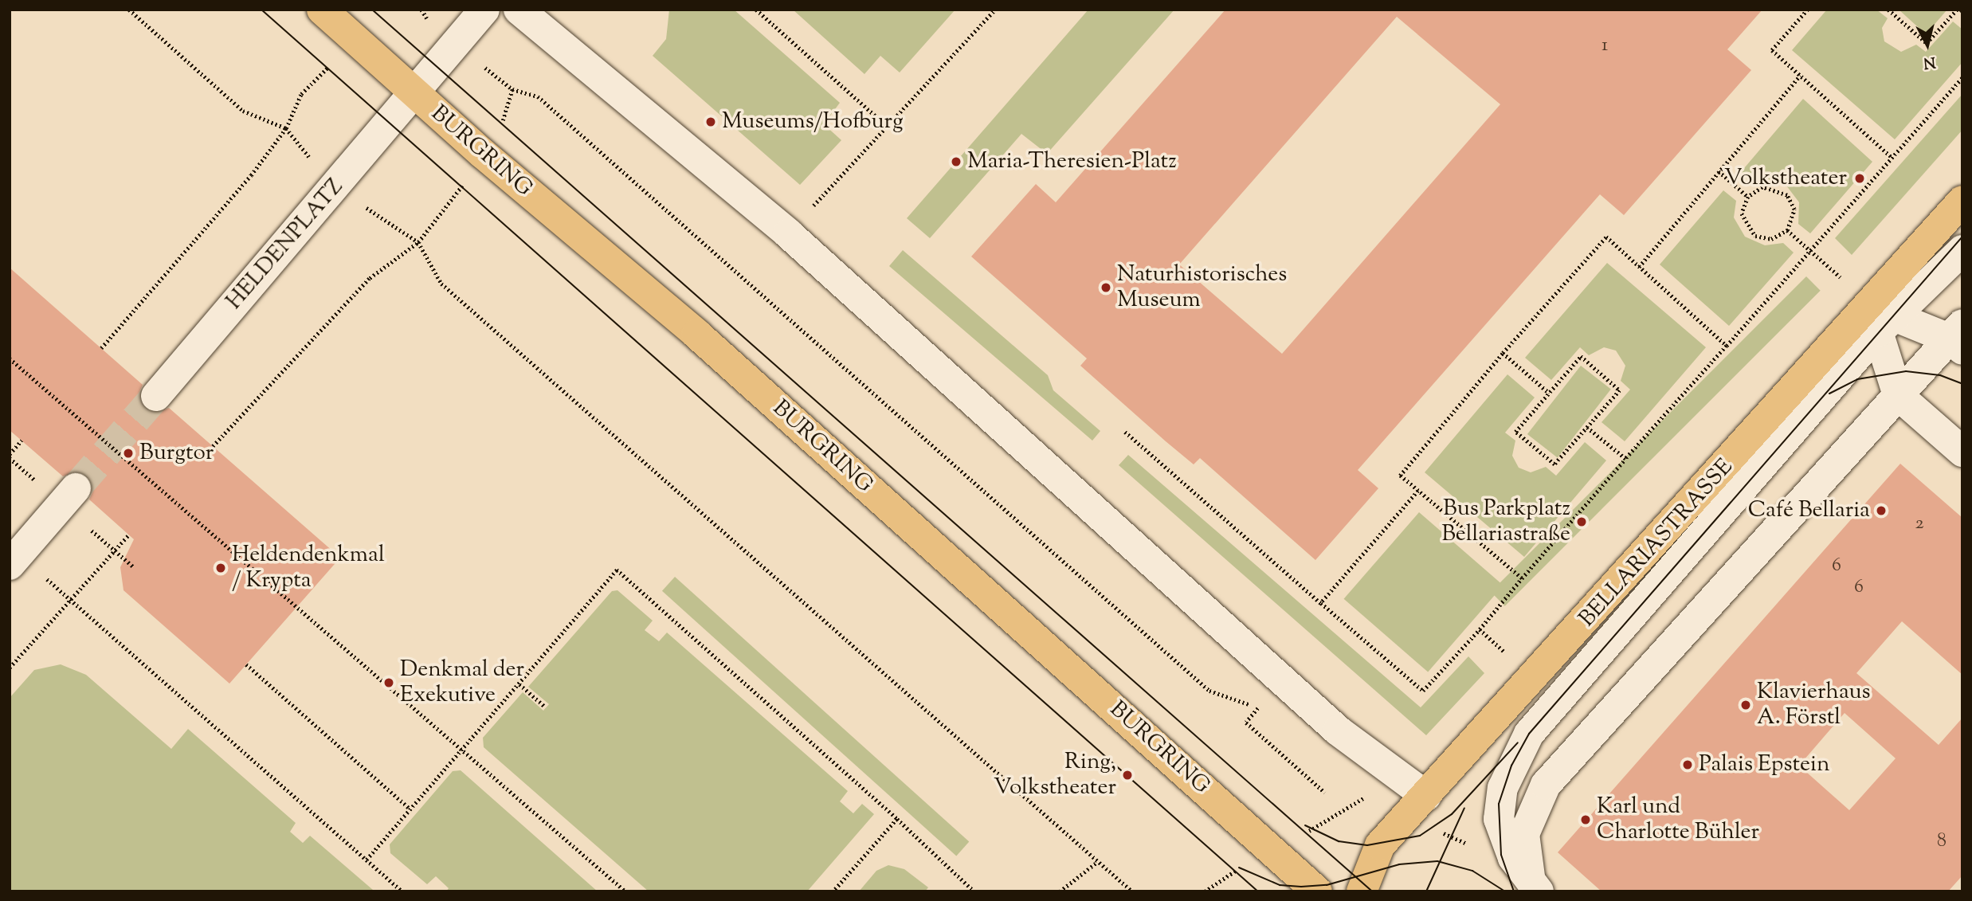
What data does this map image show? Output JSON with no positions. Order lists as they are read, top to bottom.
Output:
{
  "streets": {
    "main road": ["BURGRING", "BELLARIASTRASSE"],
    "street": ["HELDENPLATZ"]
  },
  "crossings": [
    ["BURGRING", "HELDENPLATZ"]
  ],
  "places": [
    "Museums/Hofburg",
    "Maria-Theresien-Platz",
    "Volkstheater",
    "Naturhistorisches Museum",
    "Burgtor",
    "Café Bellaria",
    "Bus Parkplatz Bellariastraße",
    "Heldendenkmal / Krypta",
    "Denkmal der Exekutive",
    "Klavierhaus A. Förstl",
    "Palais Epstein",
    "Ring, Volkstheater",
    "Karl und Charlotte Bühler"
  ],
  "house_numbers": [
    "1",
    "2",
    "6",
    "6",
    "8"
  ],
  "north": "bottom"
}
